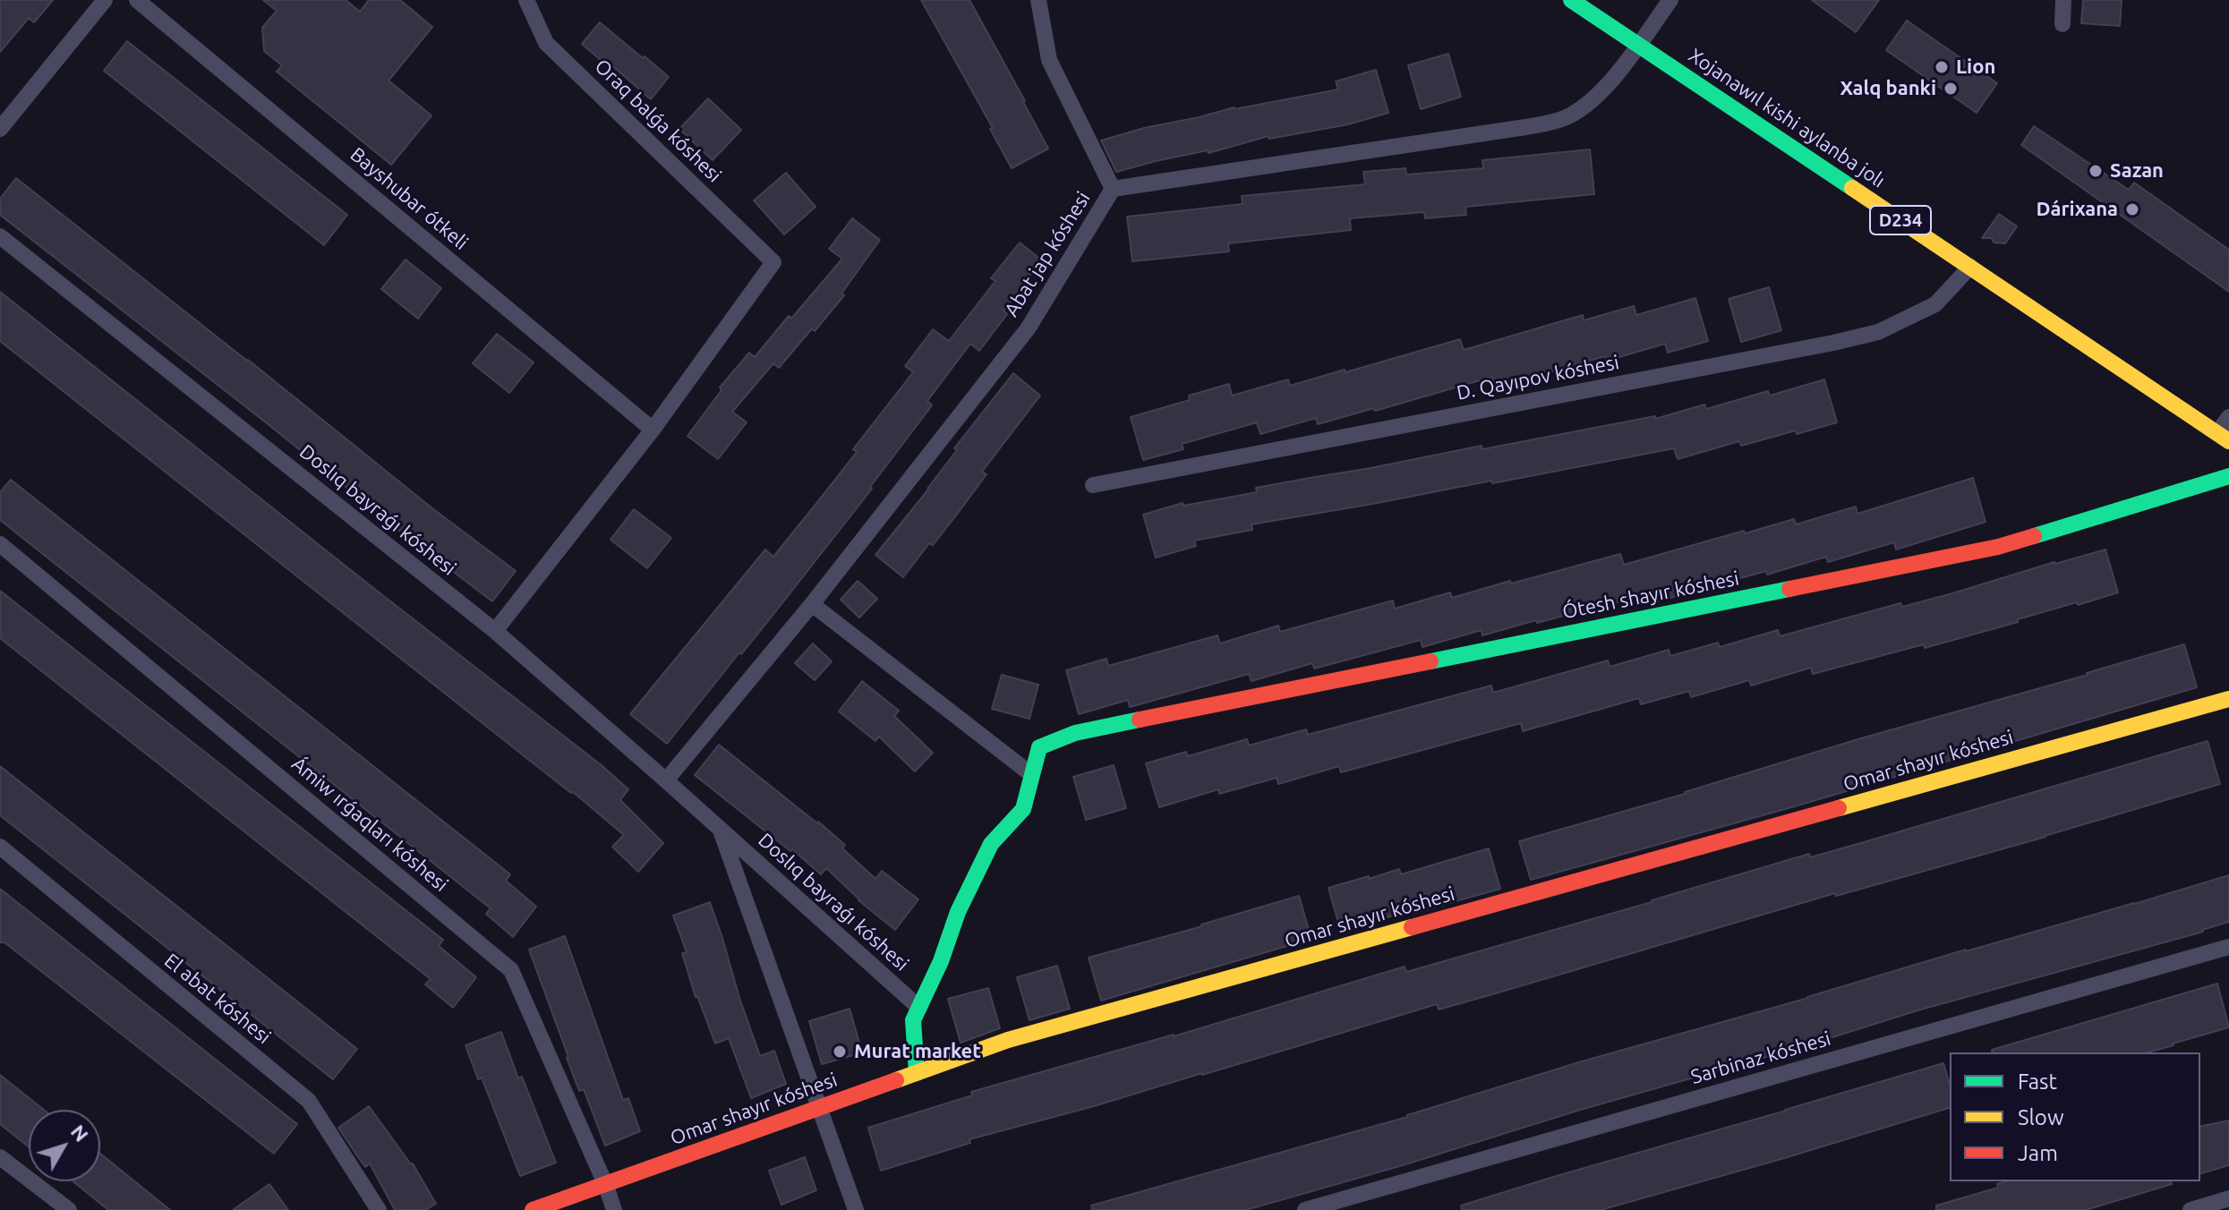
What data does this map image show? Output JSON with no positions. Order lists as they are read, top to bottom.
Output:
{
  "streets": {
    "street": [
      "Xojanawıl kishi aylanba jolı",
      "Oraq balǵa kóshesi",
      "Bayshubar ótkeli",
      "D234",
      "Abat jap kóshesi",
      "D. Qayıpov kóshesi",
      "Doslıq bayraǵı kóshesi",
      "Ótesh shayır kóshesi",
      "Omar shayır kóshesi",
      "Ámiw ırǵaqları kóshesi",
      "El abat kóshesi",
      "Sarbinaz kóshesi"
    ]
  },
  "crossings": [
    ["Xojanawıl kishi aylanba jolı", "Abat jap kóshesi"],
    ["Xojanawıl kishi aylanba jolı", "D. Qayıpov kóshesi"],
    ["Oraq balǵa kóshesi", "Bayshubar ótkeli"],
    ["Abat jap kóshesi", "Doslıq bayraǵı kóshesi"],
    ["Doslıq bayraǵı kóshesi", "Omar shayır kóshesi"],
    ["Omar shayır kóshesi", "Ámiw ırǵaqları kóshesi"]
  ],
  "places": [
    "Lion",
    "Xalq banki",
    "Sazan",
    "Dárixana",
    "Murat market"
  ],
  "legend": ["Fast", "Slow", "Jam"],
  "north": "top right"
}
